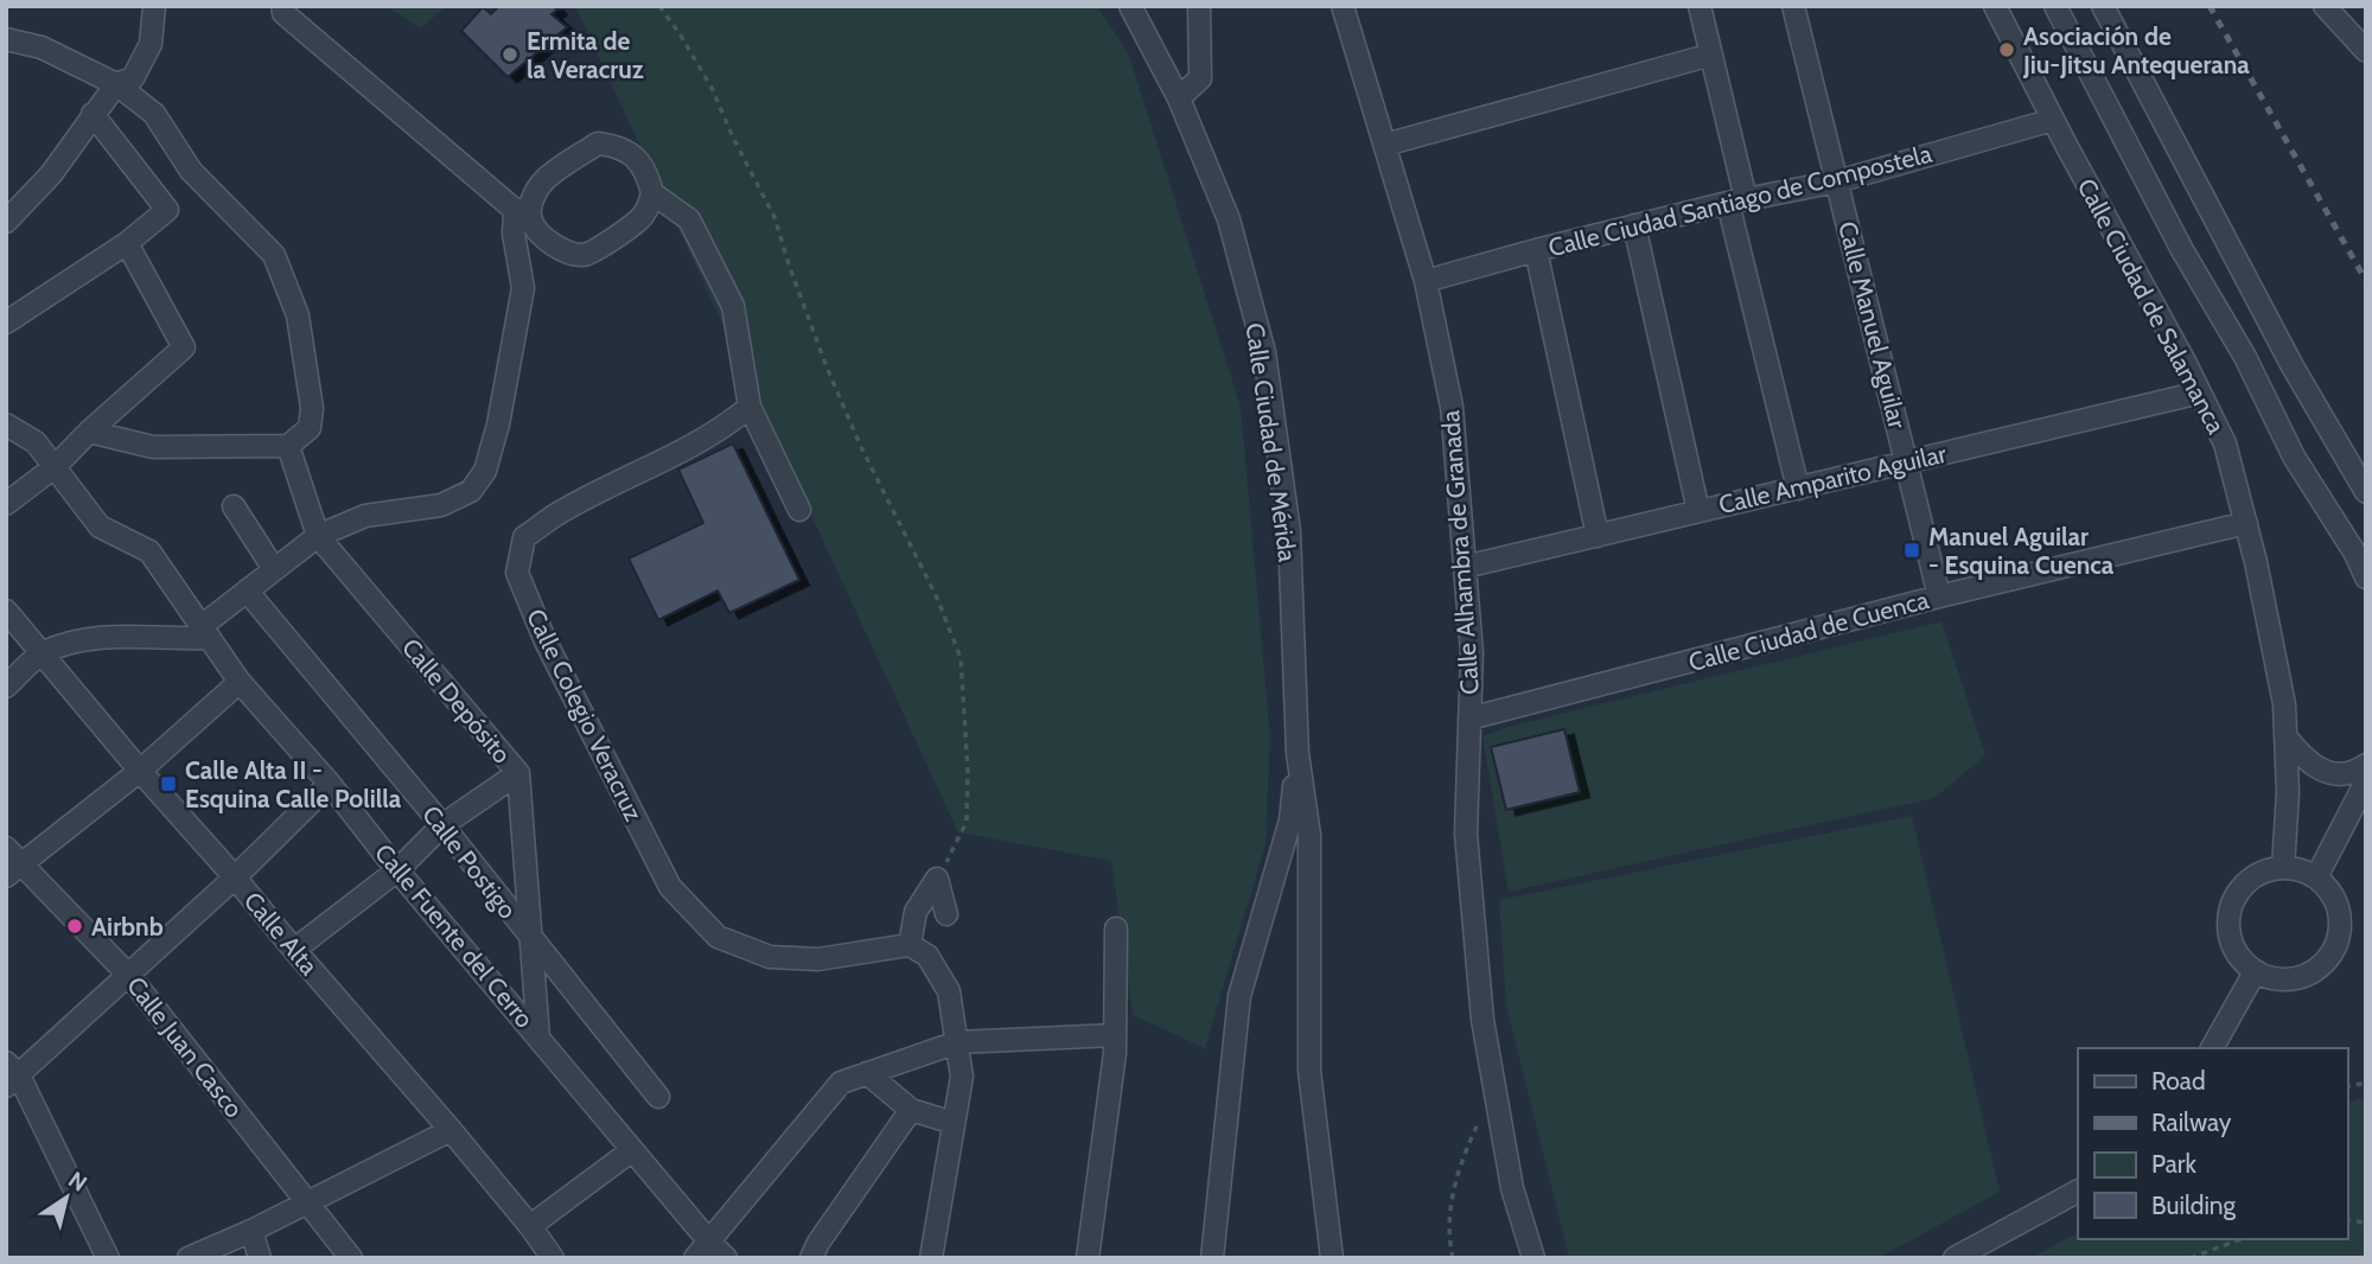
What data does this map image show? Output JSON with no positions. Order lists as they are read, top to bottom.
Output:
{
  "streets": {
    "street": [
      "Calle Ciudad Santiago de Compostela",
      "Calle Ciudad de Salamanca",
      "Calle Manuel Aguilar",
      "Calle Ciudad de Mérida",
      "Calle Amparito Aguilar",
      "Calle Alhambra de Granada",
      "Calle Ciudad de Cuenca",
      "Calle Depósito",
      "Calle Colegio Veracruz",
      "Calle Postigo",
      "Calle Alta",
      "Calle Fuente del Cerro",
      "Calle Juan Casco"
    ]
  },
  "crossings": [
    ["Calle Ciudad Santiago de Compostela", "Calle Ciudad de Salamanca"],
    ["Calle Ciudad Santiago de Compostela", "Calle Manuel Aguilar"],
    ["Calle Ciudad Santiago de Compostela", "Calle Alhambra de Granada"],
    ["Calle Ciudad de Salamanca", "Calle Amparito Aguilar"],
    ["Calle Ciudad de Salamanca", "Calle Ciudad de Cuenca"],
    ["Calle Manuel Aguilar", "Calle Amparito Aguilar"],
    ["Calle Manuel Aguilar", "Calle Ciudad de Cuenca"],
    ["Calle Amparito Aguilar", "Calle Alhambra de Granada"],
    ["Calle Alhambra de Granada", "Calle Ciudad de Cuenca"],
    ["Calle Depósito", "Calle Postigo"],
    ["Calle Depósito", "Calle Fuente del Cerro"]
  ],
  "places": {
    "other": ["Asociación de Jiu-Jitsu Antequerana", "Ermita de la Veracruz", "Airbnb"],
    "transit": ["Manuel Aguilar - Esquina Cuenca", "Calle Alta II - Esquina Calle Polilla"]
  },
  "legend": [
    "Road",
    "Railway",
    "Park",
    "Building"
  ],
  "north": "top right"
}
